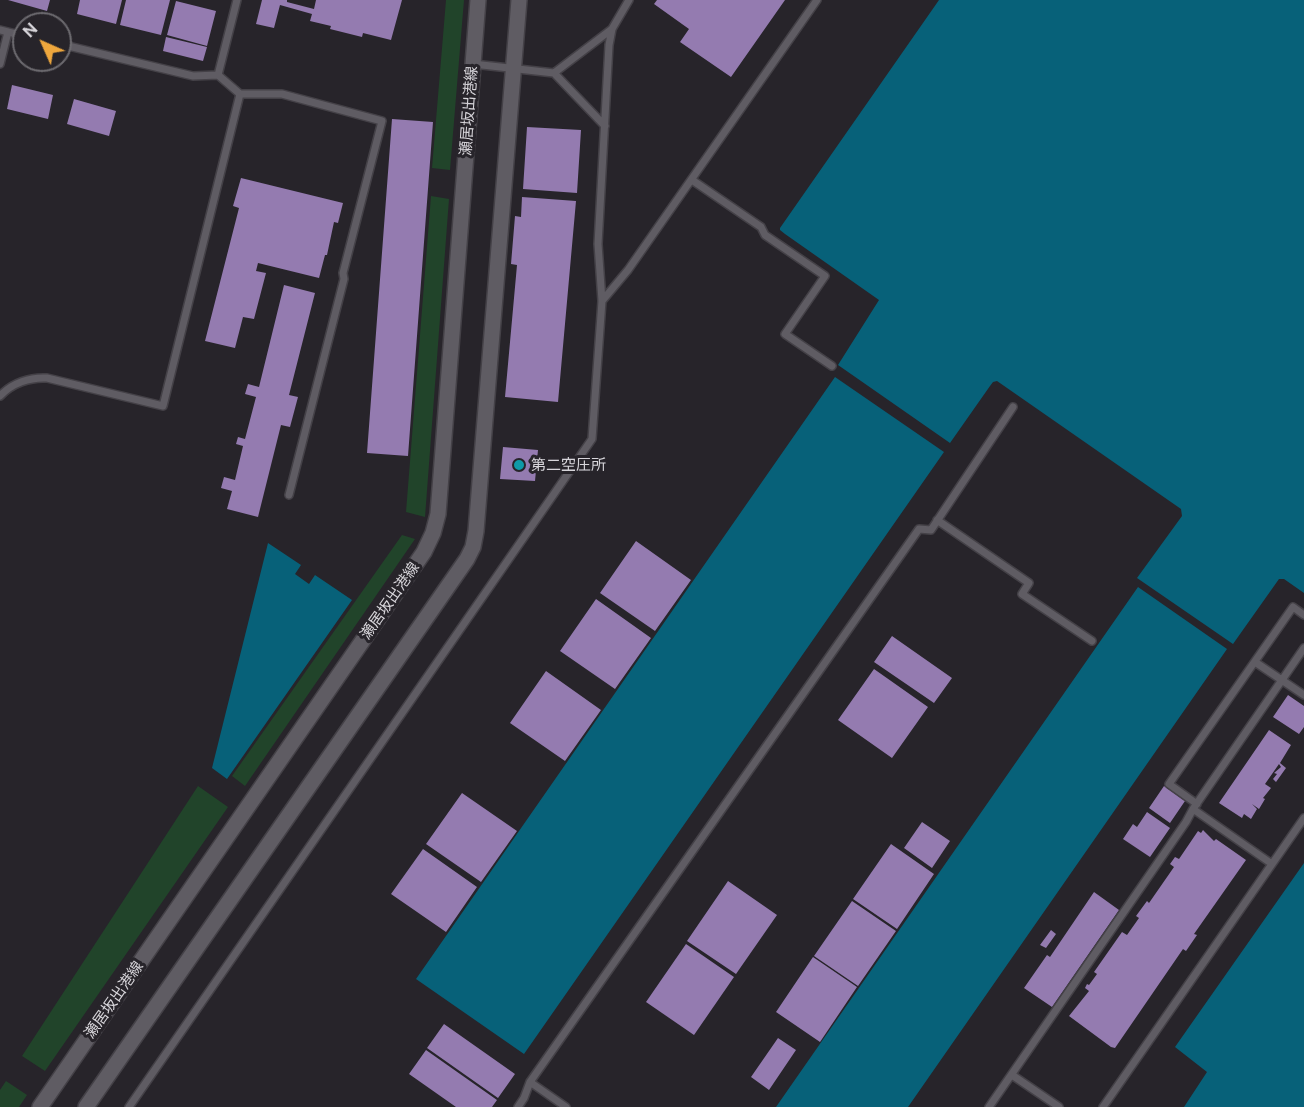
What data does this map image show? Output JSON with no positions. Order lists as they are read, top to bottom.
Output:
{
  "streets": {
    "main road": ["瀬居坂出港線"]
  },
  "places": ["第二空圧所"],
  "north": "top left"
}
